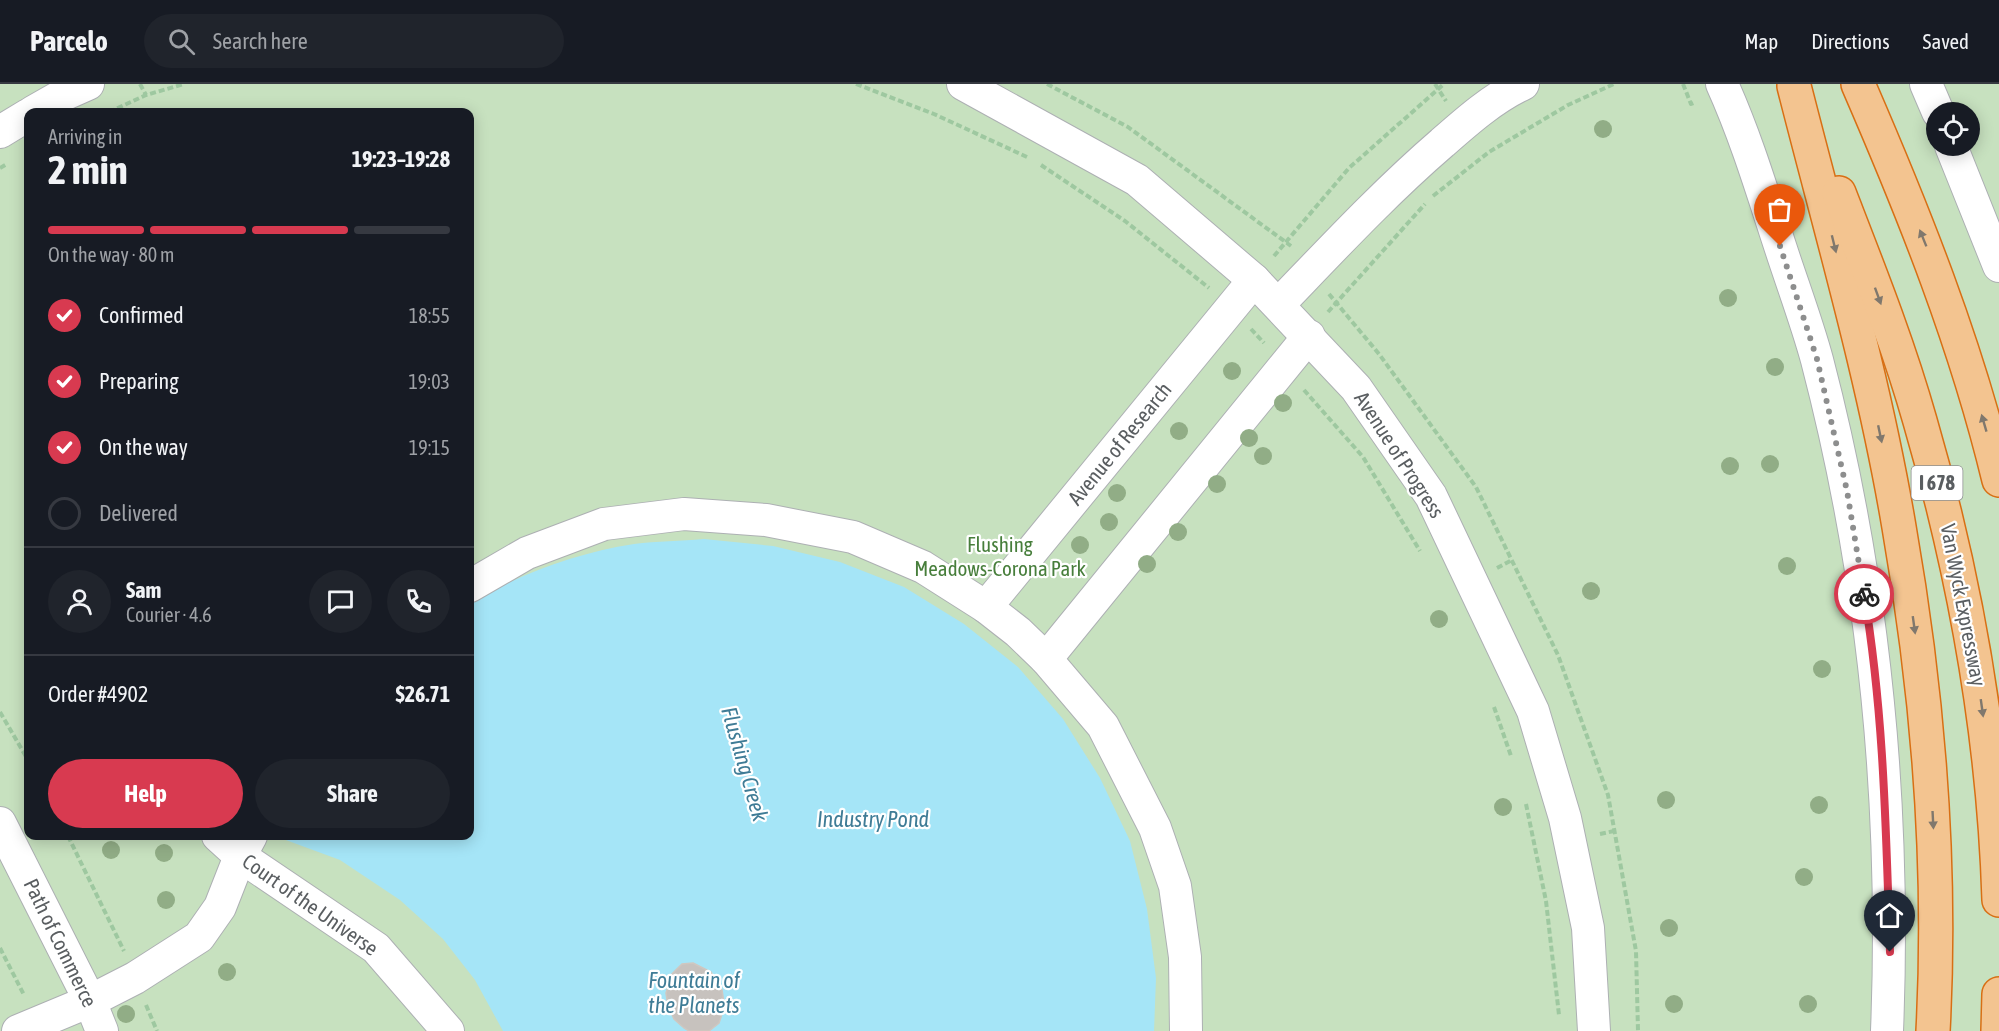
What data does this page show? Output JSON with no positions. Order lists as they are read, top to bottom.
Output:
{
  "streets": {
    "highway": ["I 678", "Van Wyck Expressway"],
    "street": [
      "Avenue of Research",
      "Avenue of Progress",
      "Court of the Universe",
      "Path of Commerce"
    ]
  },
  "crossings": [
    ["Avenue of Research", "Avenue of Progress"]
  ],
  "water": ["Flushing Creek", "Industry Pond", "Fountain of the Planets"],
  "parks": ["Flushing Meadows-Corona Park"],
  "page": {
    "header": "Parcelo",
    "search": "Search here",
    "nav": ["Map", "Directions", "Saved"],
    "heading": ["2 min", "Arriving in", "19:23–19:28"],
    "panel": [
      "Sam",
      "Courier · 4.6",
      "Order #4902",
      "$26.71"
    ],
    "bar": "On the way · 80 m",
    "list": [
      ["Confirmed", "18:55"],
      ["Preparing", "19:03"],
      ["On the way", "19:15"],
      "Delivered"
    ],
    "buttons": ["Help", "Share"]
  }
}
